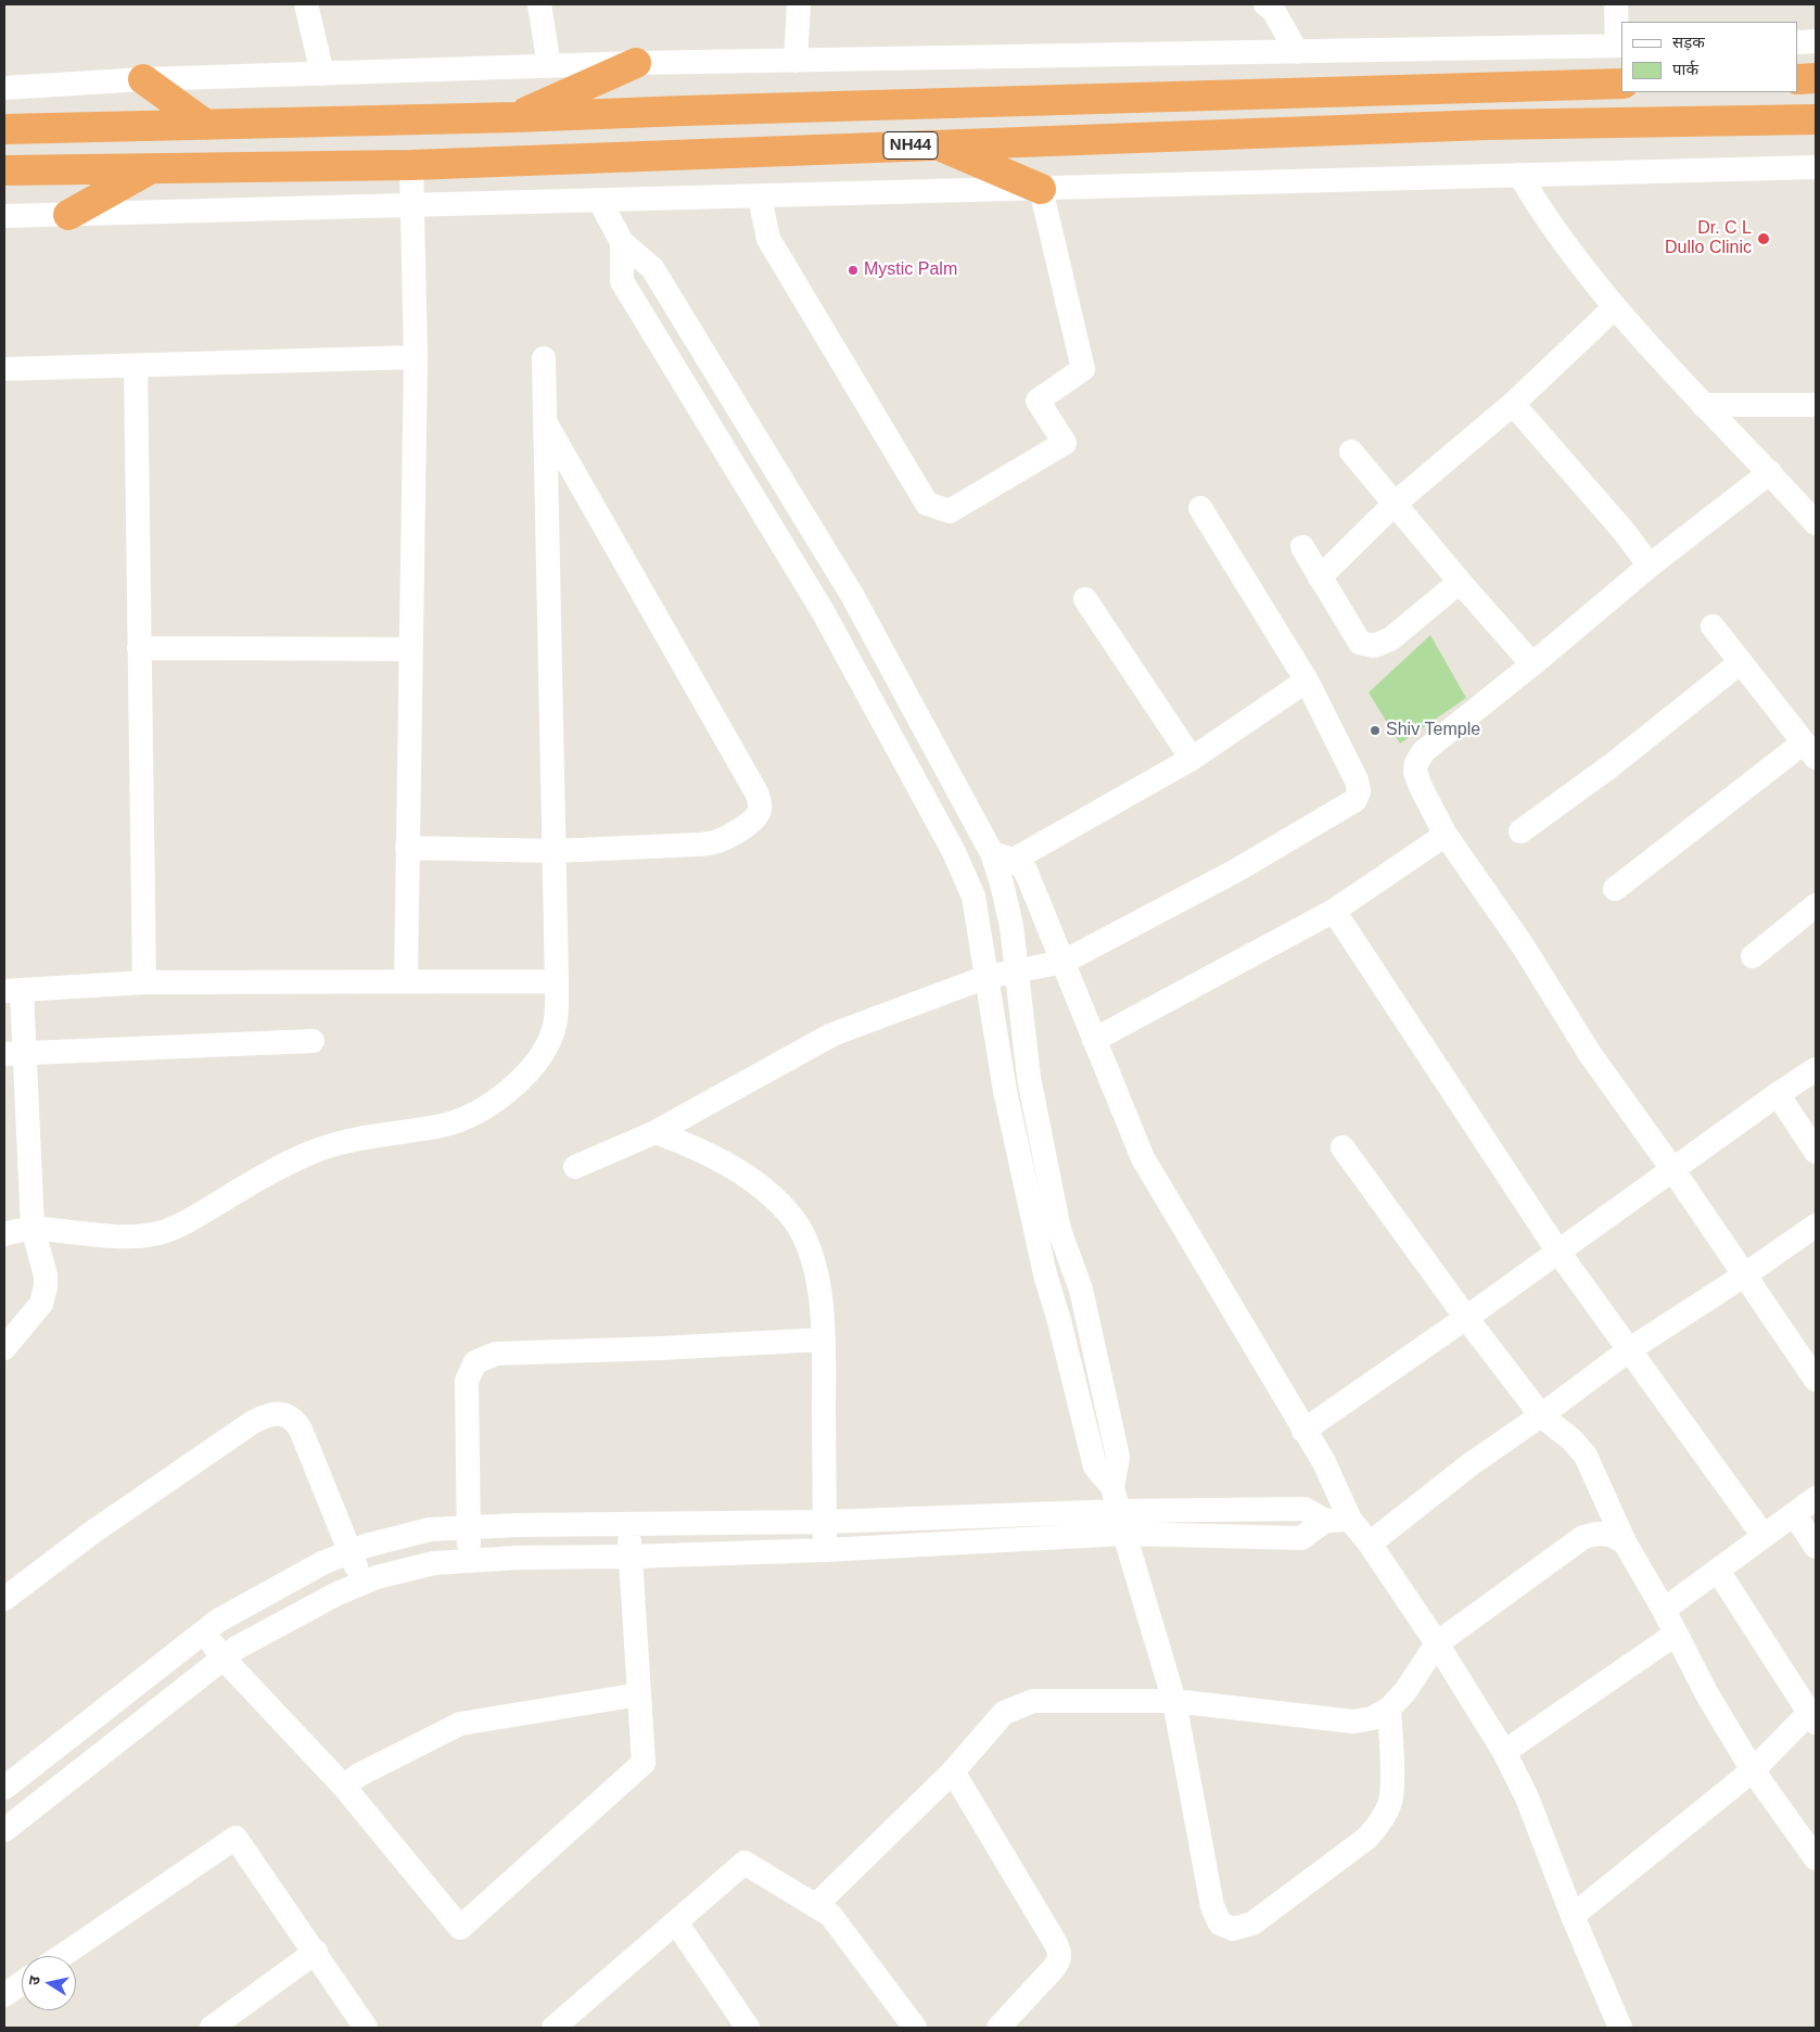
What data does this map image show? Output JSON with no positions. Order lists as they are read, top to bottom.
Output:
{
  "streets": {
    "highway": ["NH44"]
  },
  "places": ["Dr. C L Dullo Clinic", "Mystic Palm", "Shiv Temple"],
  "legend": ["सड़क", "पार्क"],
  "north": "left"
}
